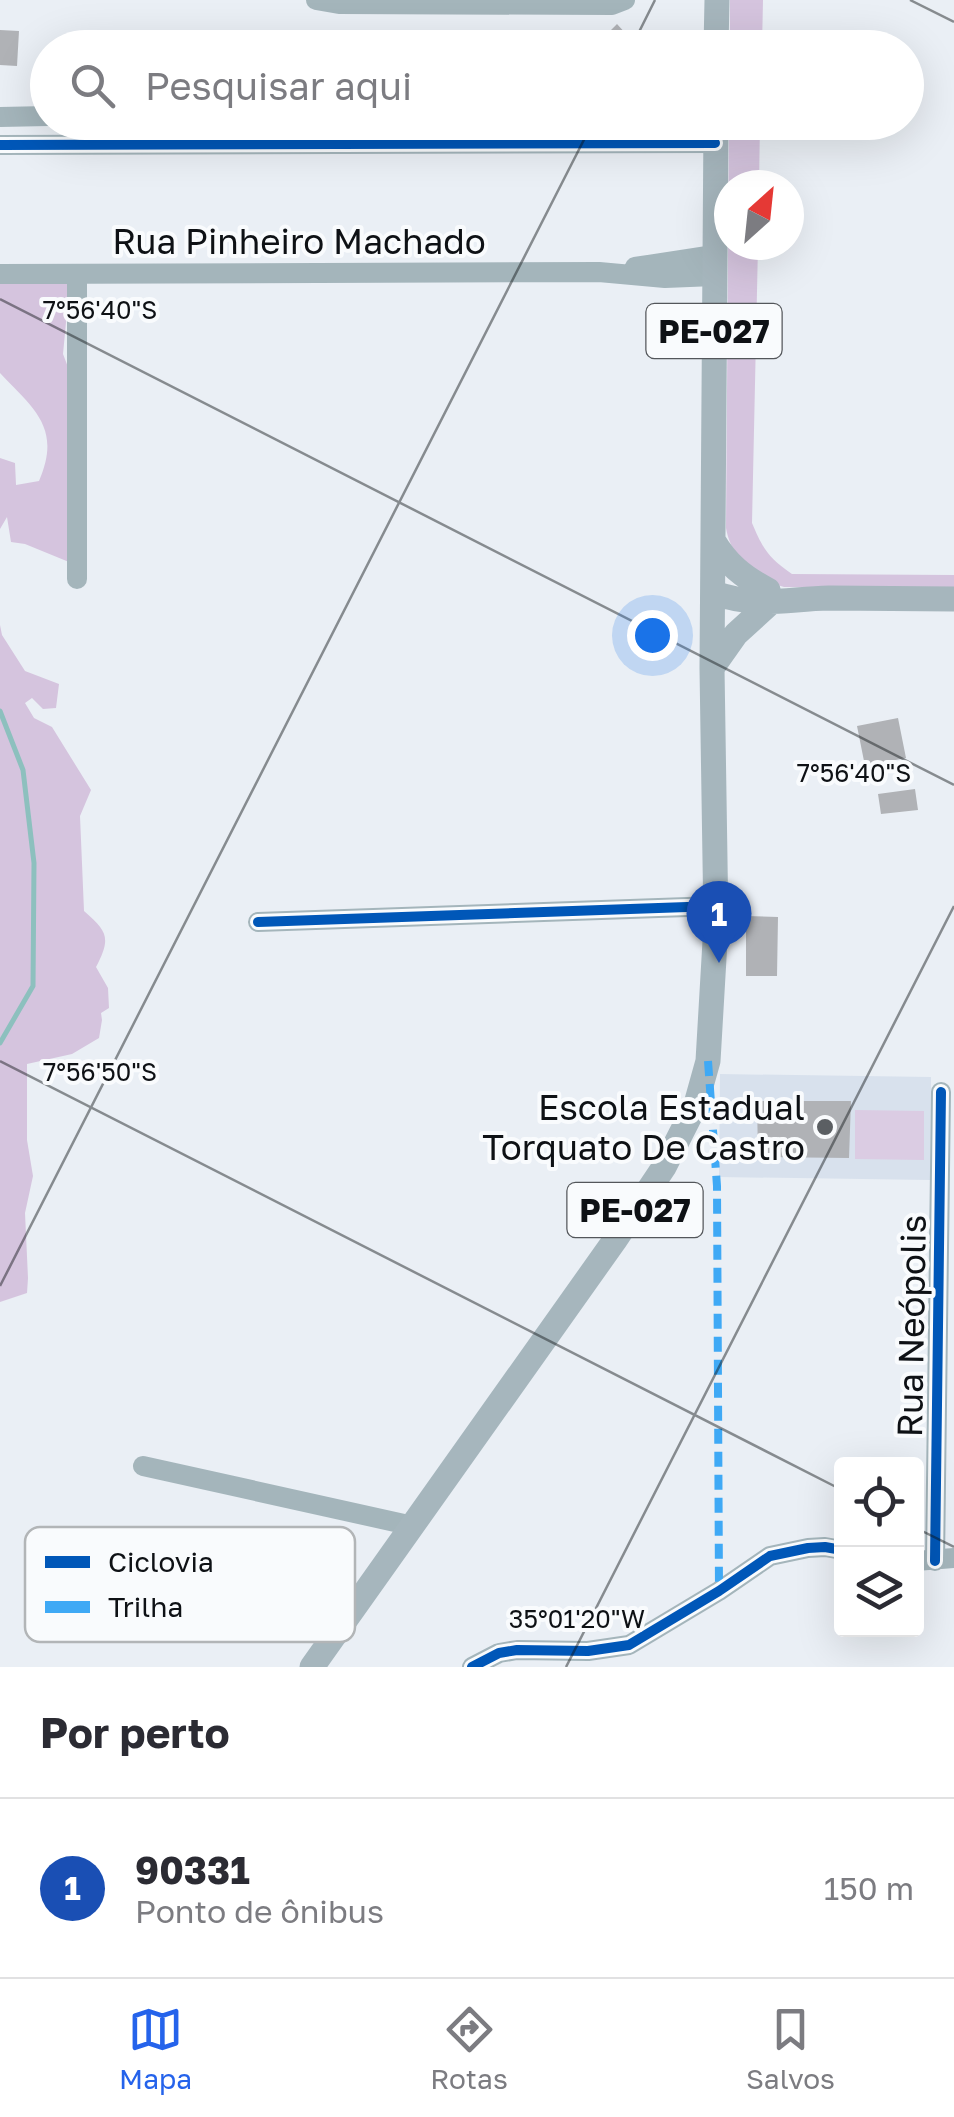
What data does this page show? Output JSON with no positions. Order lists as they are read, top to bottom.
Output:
{
  "streets": {
    "main road": ["PE-027"],
    "street": ["Rua Pinheiro Machado", "Rua Neópolis"]
  },
  "crossings": [
    ["Rua Pinheiro Machado", "PE-027"]
  ],
  "places": ["Escola Estadual Torquato De Castro"],
  "legend": ["Ciclovia", "Trilha"],
  "north": "top right",
  "page": {
    "search": "Pesquisar aqui",
    "pins": "1",
    "heading": "Por perto",
    "list": [
      {
        "mark": "1",
        "name": "90331",
        "note": "Ponto de ônibus",
        "value": "150 m"
      }
    ],
    "nav": ["Mapa", "Rotas", "Salvos"]
  },
  "coordinates": ["7°56'40\"S", "7°56'50\"S", "35°01'20\"W"]
}
